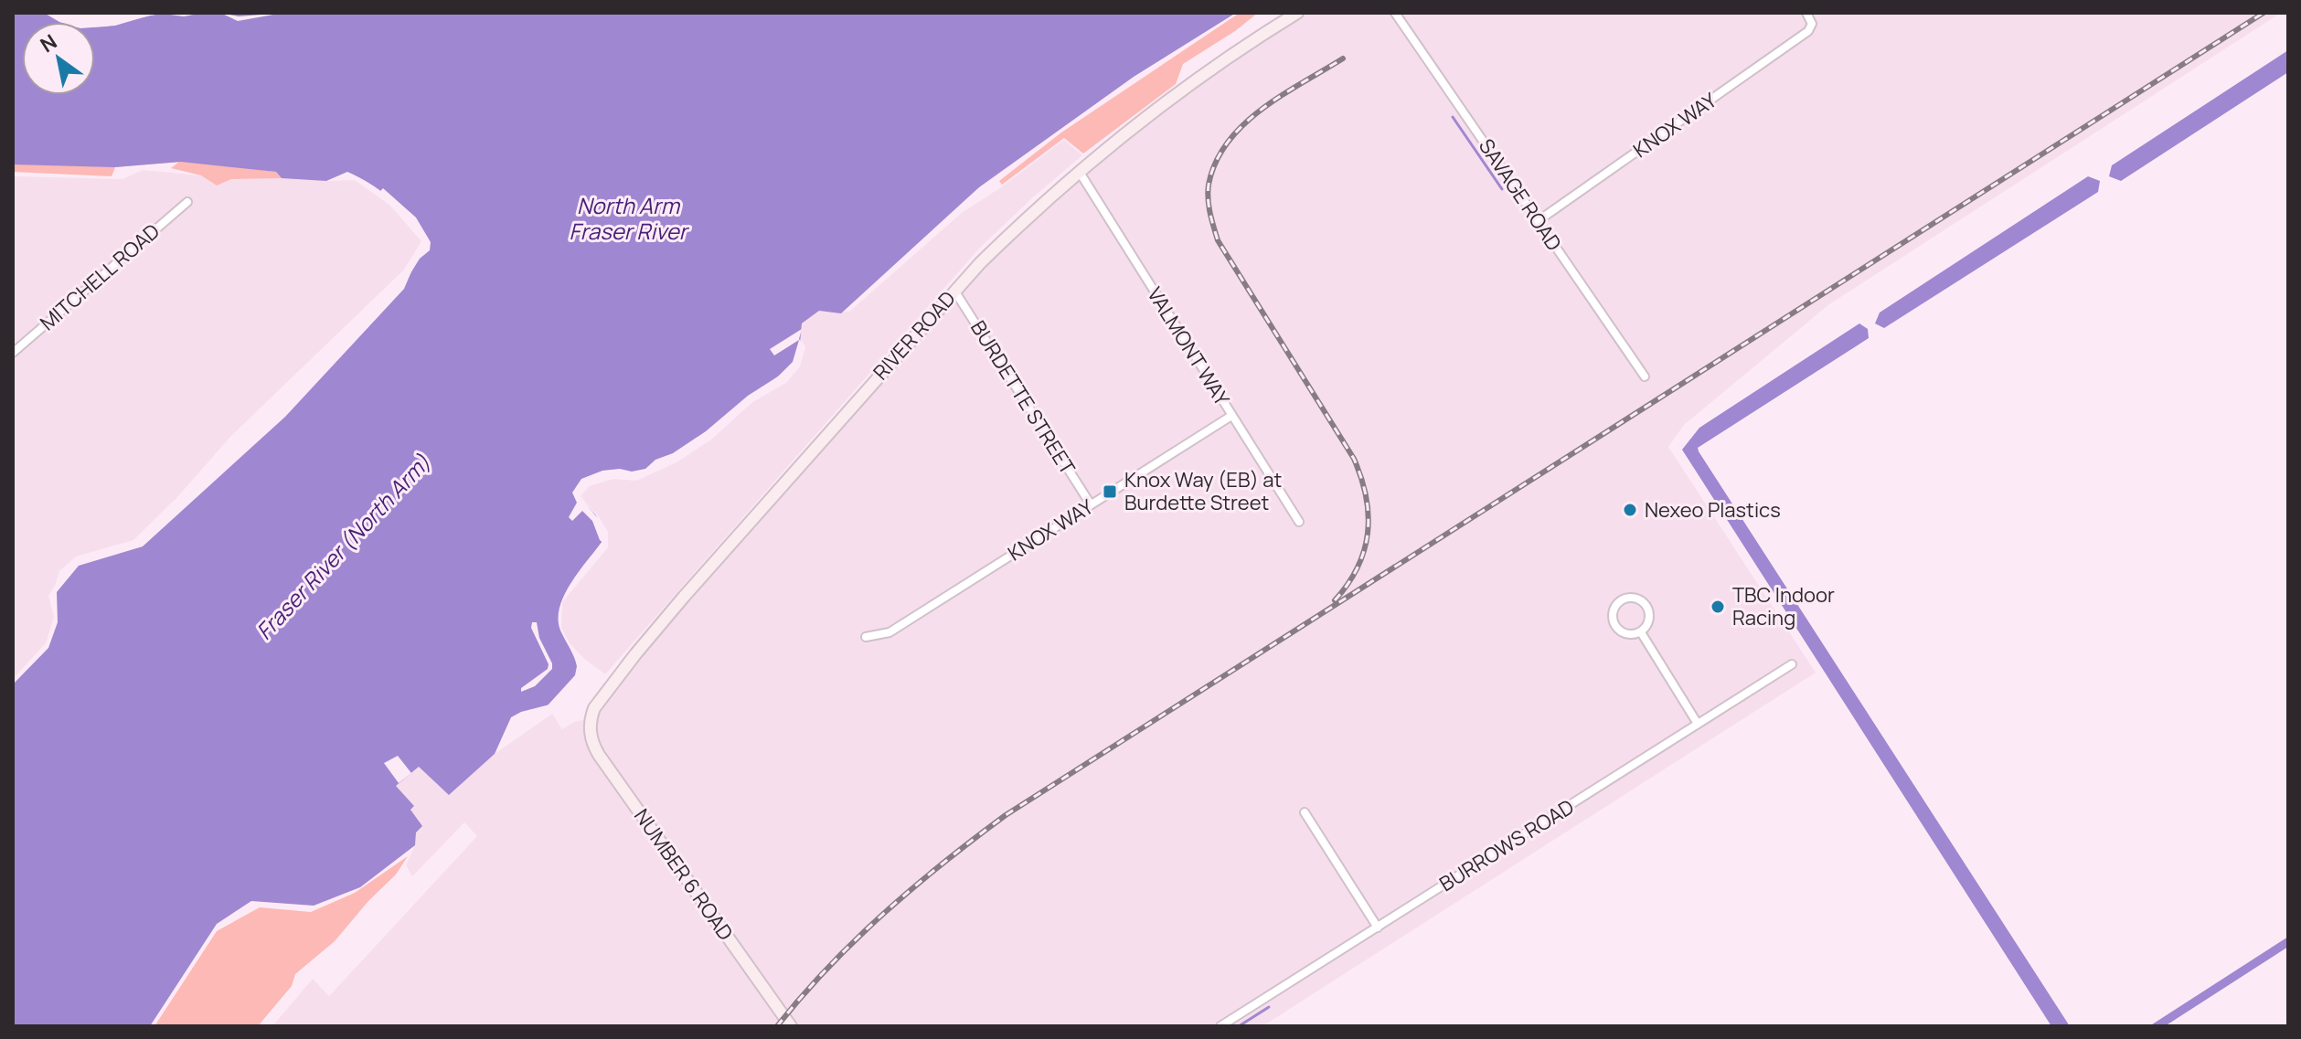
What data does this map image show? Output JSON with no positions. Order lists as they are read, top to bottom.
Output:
{
  "streets": {
    "street": [
      "KNOX WAY",
      "SAVAGE ROAD",
      "MITCHELL ROAD",
      "RIVER ROAD",
      "VALMONT WAY",
      "BURDETTE STREET",
      "BURROWS ROAD",
      "NUMBER 6 ROAD"
    ]
  },
  "crossings": [
    ["KNOX WAY", "SAVAGE ROAD"],
    ["KNOX WAY", "VALMONT WAY"],
    ["KNOX WAY", "BURDETTE STREET"],
    ["RIVER ROAD", "VALMONT WAY"],
    ["RIVER ROAD", "BURDETTE STREET"],
    ["RIVER ROAD", "NUMBER 6 ROAD"]
  ],
  "water": ["North Arm Fraser River", "Fraser River (North Arm)"],
  "places": {
    "transit": ["Knox Way (EB) at Burdette Street"],
    "other": ["Nexeo Plastics", "TBC Indoor Racing"]
  },
  "north": "top left"
}
